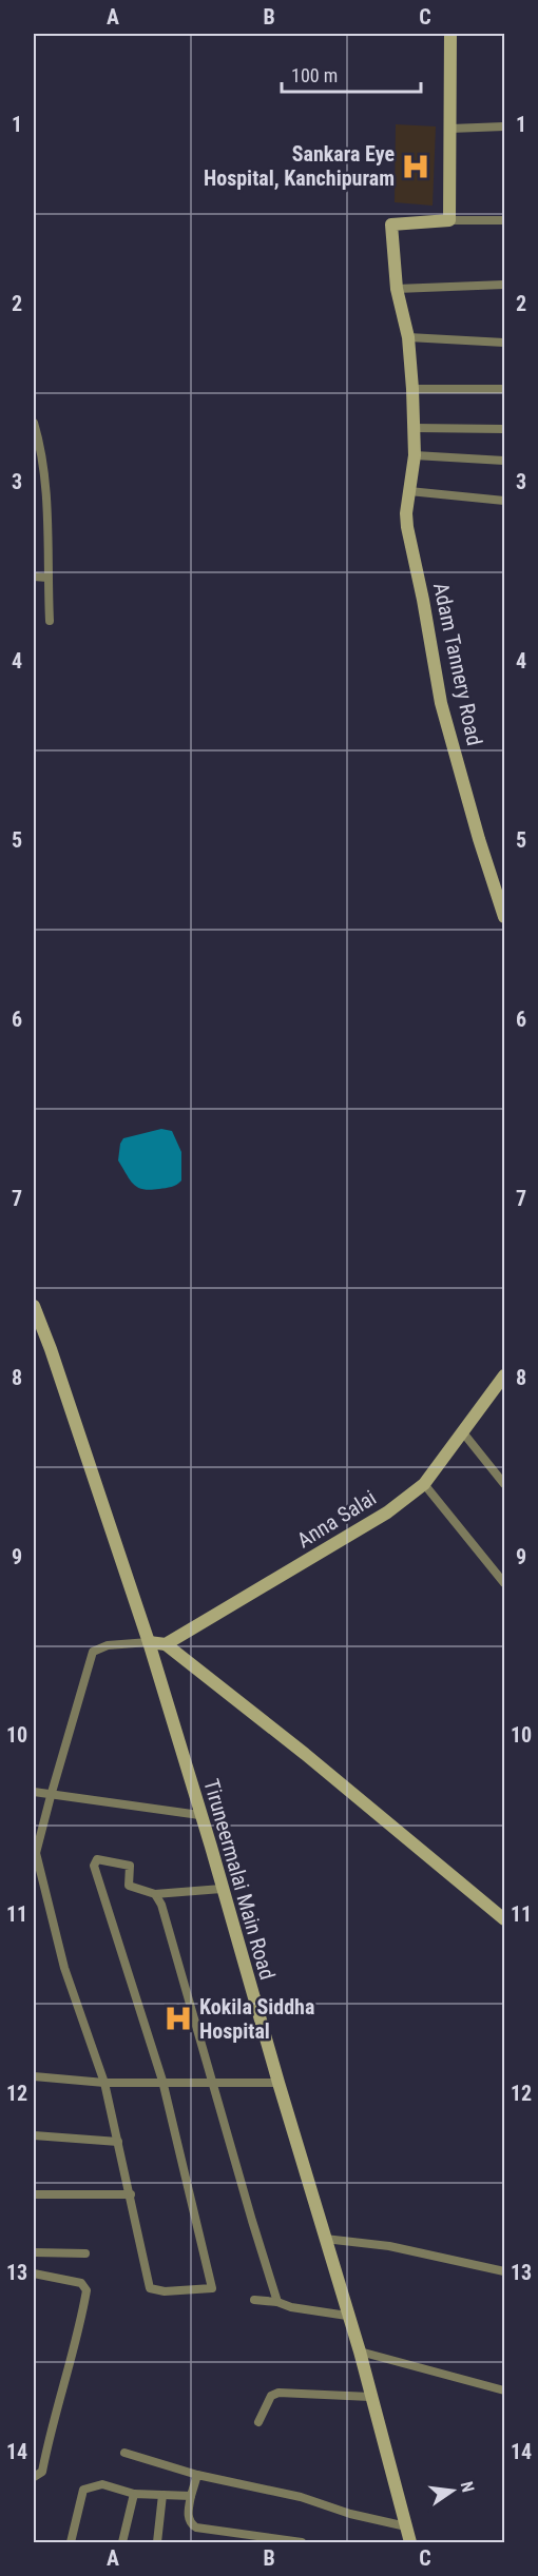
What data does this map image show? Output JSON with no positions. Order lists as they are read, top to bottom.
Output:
{
  "streets": {
    "street": ["Adam Tannery Road", "Anna Salai", "Tiruneermalai Main Road"]
  },
  "places": {
    "hospital": ["Sankara Eye Hospital, Kanchipuram", "Kokila Siddha Hospital"]
  },
  "scale_bar": "100 m",
  "north": "right",
  "grid": {
    "columns": ["A", "B", "C"],
    "rows": [
      "1",
      "2",
      "3",
      "4",
      "5",
      "6",
      "7",
      "8",
      "9",
      "10",
      "11",
      "12",
      "13",
      "14"
    ]
  }
}
